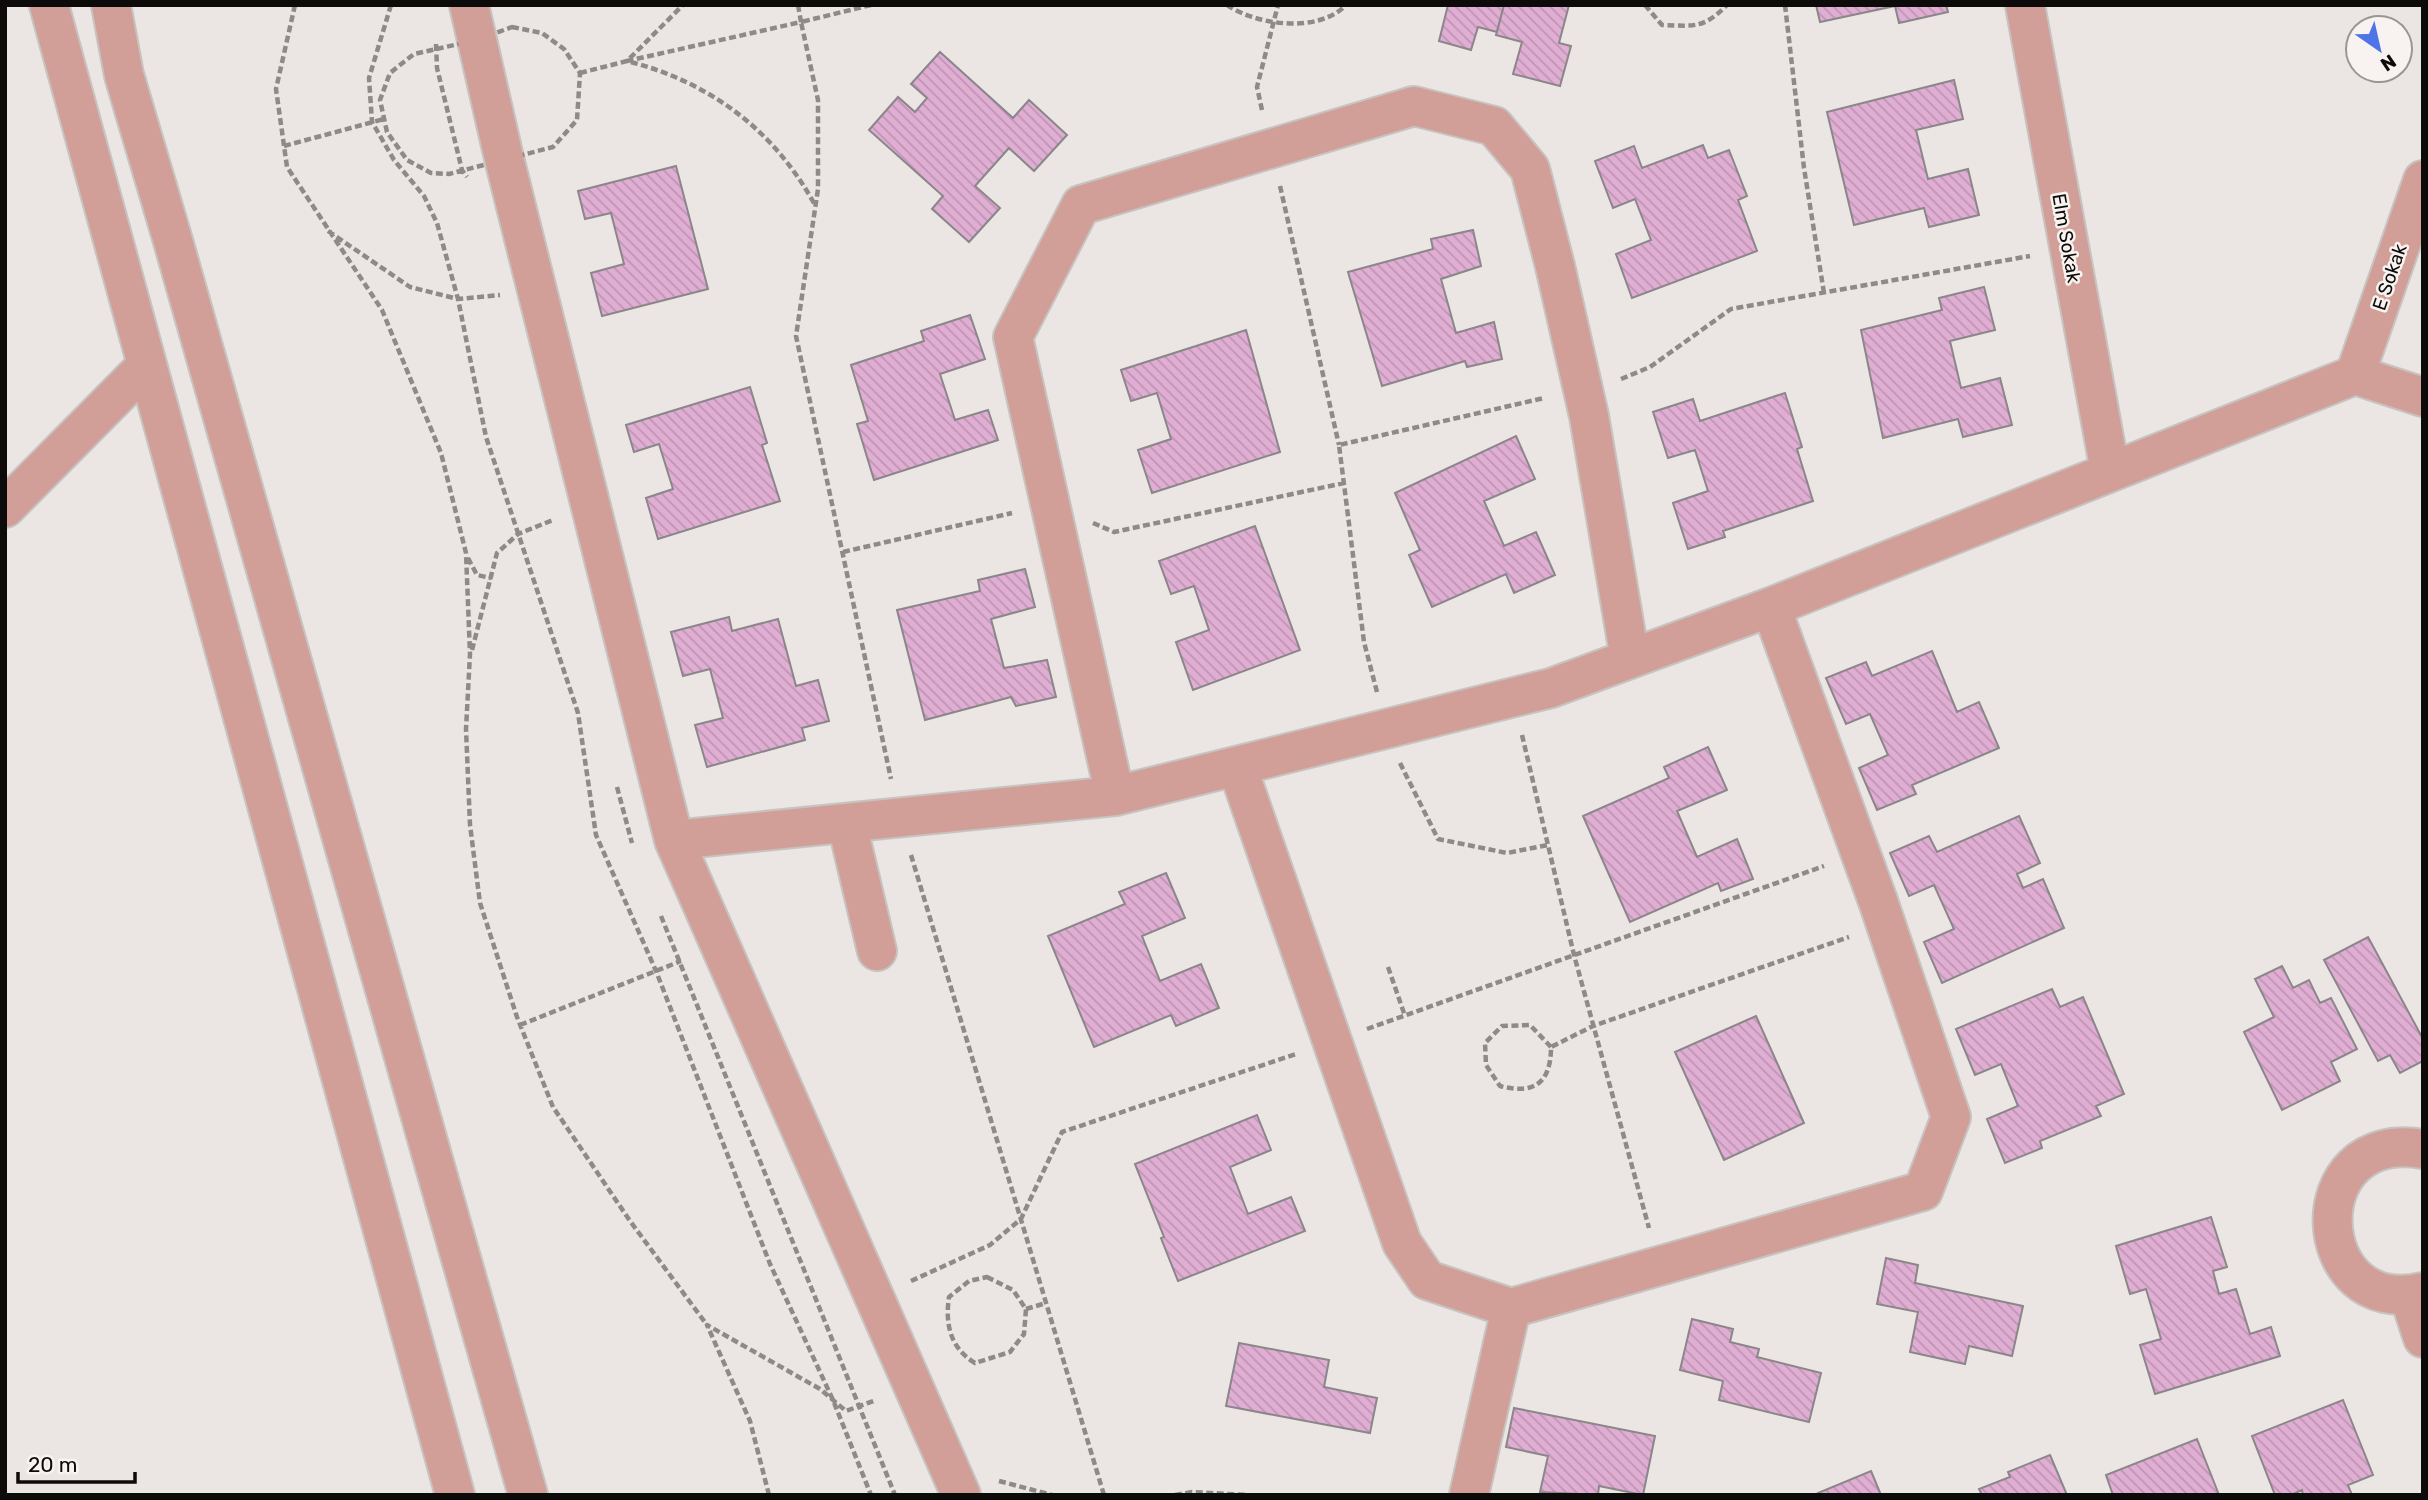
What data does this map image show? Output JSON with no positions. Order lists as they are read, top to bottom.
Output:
{
  "streets": {
    "street": ["Elm Sokak", "E Sokak"]
  },
  "scale_bar": "20 m",
  "north": "bottom right"
}
